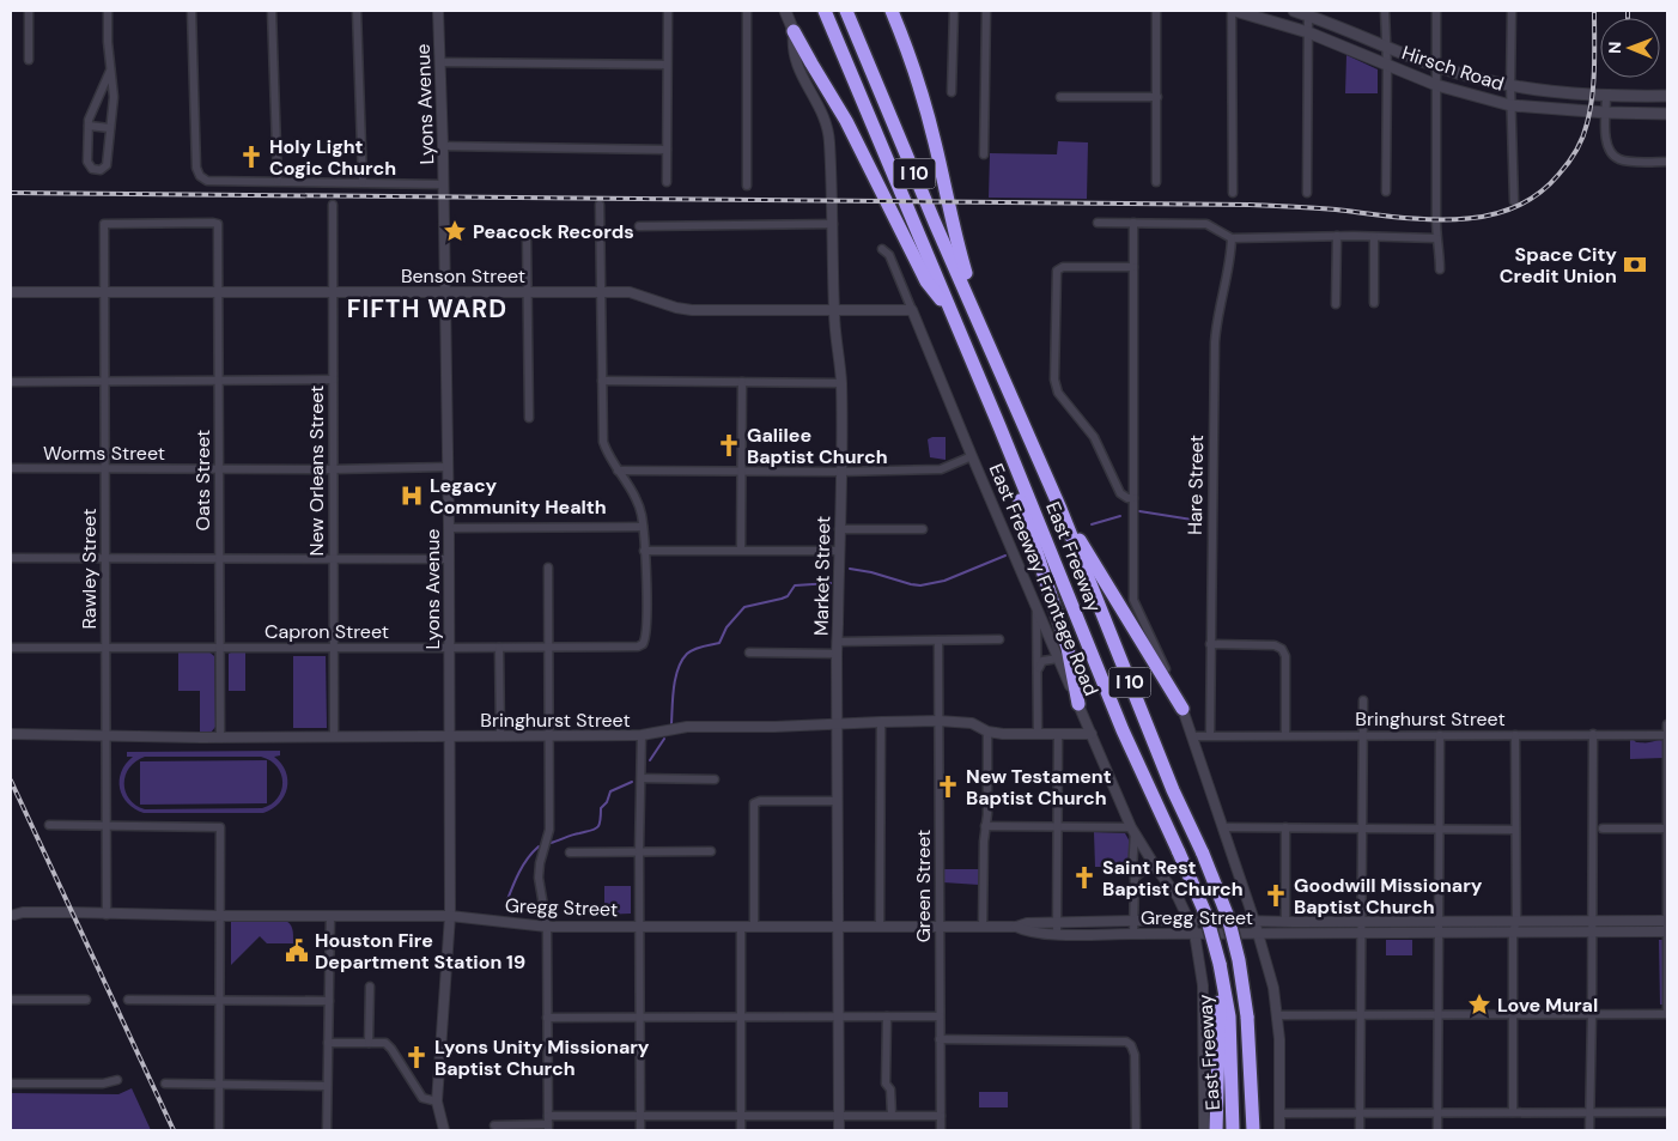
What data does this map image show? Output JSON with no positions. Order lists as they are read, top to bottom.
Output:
{
  "streets": {
    "highway": ["I 10", "East Freeway"],
    "main road": ["Hirsch Road"],
    "street": [
      "Lyons Avenue",
      "Benson Street",
      "Worms Street",
      "New Orleans Street",
      "Oats Street",
      "Hare Street",
      "Rawley Street",
      "Market Street",
      "East Freeway Frontage Road",
      "Capron Street",
      "Bringhurst Street",
      "Green Street",
      "Gregg Street"
    ]
  },
  "crossings": [
    ["Lyons Avenue", "Benson Street"],
    ["Lyons Avenue", "Worms Street"],
    ["Lyons Avenue", "Capron Street"],
    ["Lyons Avenue", "Bringhurst Street"],
    ["Lyons Avenue", "Gregg Street"],
    ["Benson Street", "New Orleans Street"],
    ["Benson Street", "Oats Street"],
    ["Benson Street", "Rawley Street"],
    ["Benson Street", "Market Street"],
    ["Benson Street", "East Freeway Frontage Road"],
    ["Worms Street", "New Orleans Street"],
    ["Worms Street", "Oats Street"],
    ["Worms Street", "Rawley Street"],
    ["New Orleans Street", "Capron Street"],
    ["New Orleans Street", "Bringhurst Street"],
    ["Oats Street", "Rawley Street"],
    ["Oats Street", "Capron Street"],
    ["Oats Street", "Bringhurst Street"],
    ["Hare Street", "Bringhurst Street"],
    ["Rawley Street", "Capron Street"],
    ["Rawley Street", "Bringhurst Street"],
    ["Rawley Street", "Gregg Street"],
    ["Market Street", "Bringhurst Street"],
    ["Market Street", "Gregg Street"],
    ["East Freeway Frontage Road", "Bringhurst Street"],
    ["East Freeway Frontage Road", "Gregg Street"],
    ["Bringhurst Street", "Green Street"],
    ["Green Street", "Gregg Street"]
  ],
  "districts": ["FIFTH WARD"],
  "places": {
    "church": [
      "Holy Light Cogic Church",
      "Galilee Baptist Church",
      "New Testament Baptist Church",
      "Saint Rest Baptist Church",
      "Goodwill Missionary Baptist Church",
      "Lyons Unity Missionary Baptist Church"
    ],
    "place": ["Peacock Records", "Love Mural"],
    "bank": ["Space City Credit Union"],
    "hospital": ["Legacy Community Health"],
    "public building": ["Houston Fire Department Station 19"]
  },
  "north": "left"
}
